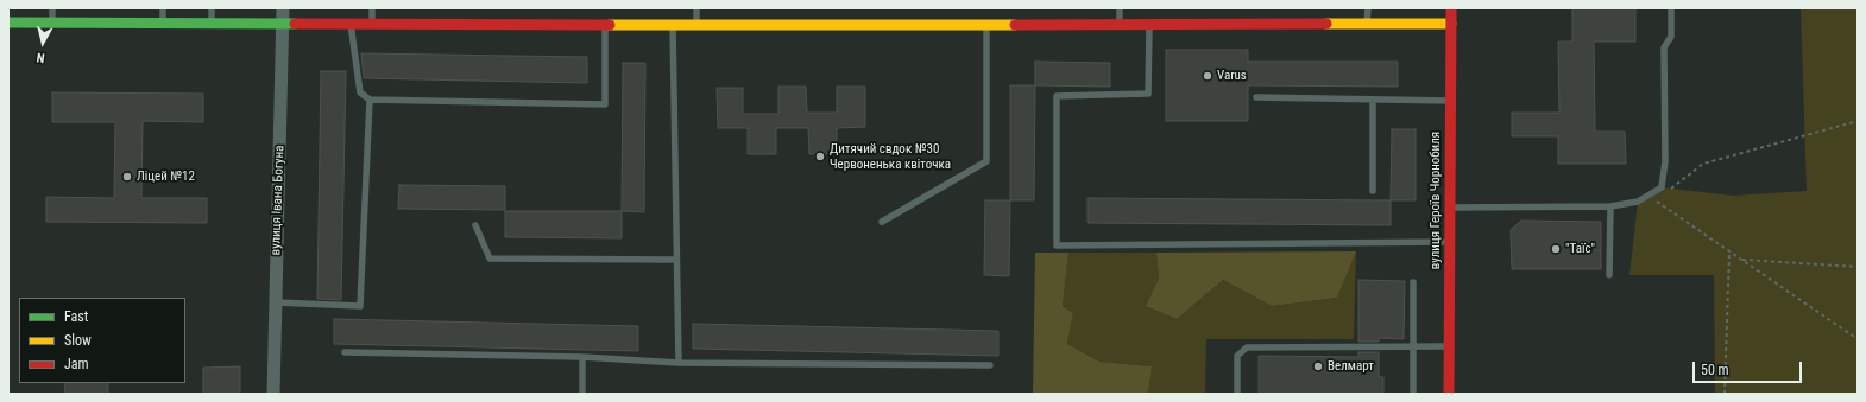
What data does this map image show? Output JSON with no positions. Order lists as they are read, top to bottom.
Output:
{
  "streets": {
    "street": ["вулиця Івана Богуна", "вулиця Героїв Чорнобиля"]
  },
  "places": [
    "Varus",
    "Дитячий свдок №30 Червоненька квіточка",
    "Ліцей №12",
    "\"Таїс\"",
    "Велмарт"
  ],
  "legend": ["Fast", "Slow", "Jam"],
  "scale_bar": "50 m",
  "north": "bottom"
}
